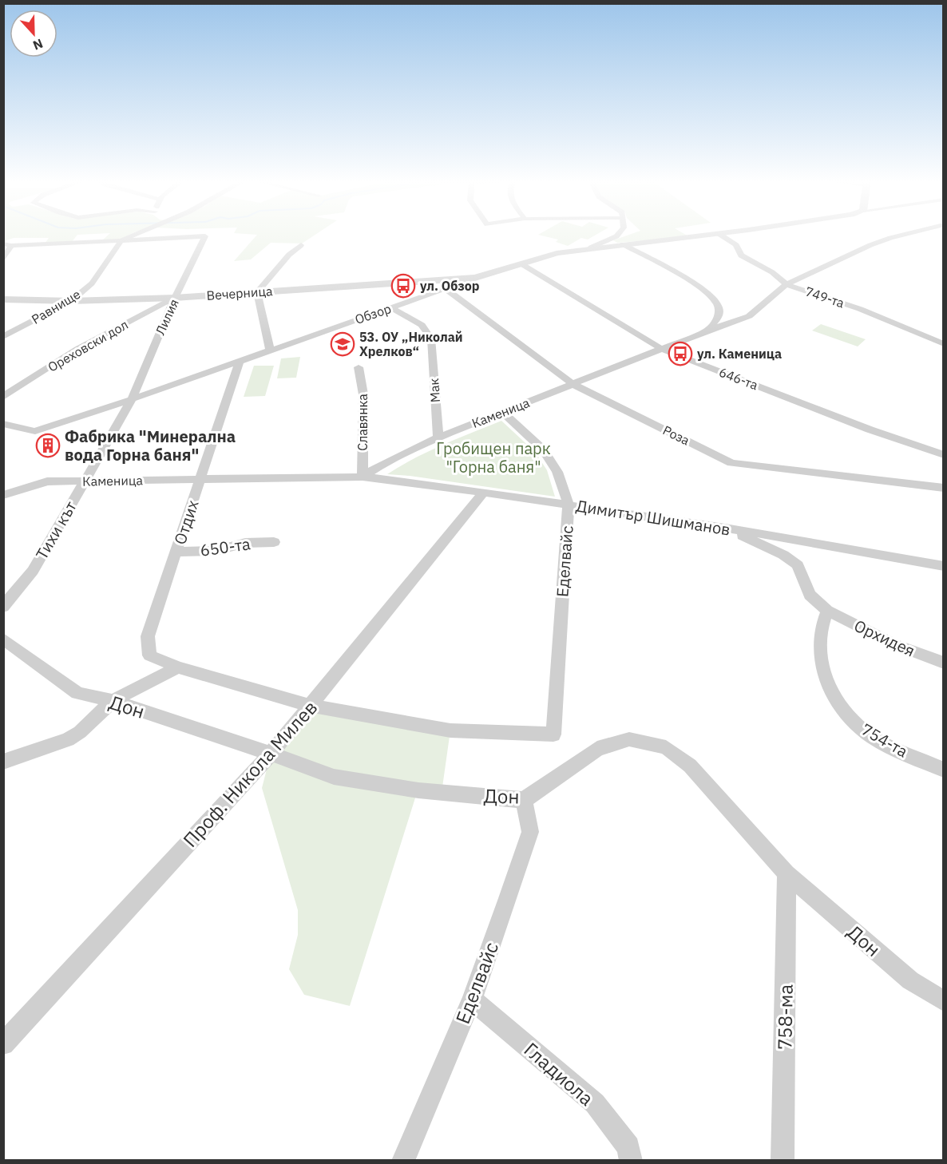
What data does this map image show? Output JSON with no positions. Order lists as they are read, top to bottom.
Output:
{
  "streets": {
    "street": [
      "Вечерница",
      "749-та",
      "Равнище",
      "Обзор",
      "Лилия",
      "Ореховски дол",
      "646-та",
      "Мак",
      "Каменица",
      "Славянка",
      "Роза",
      "Димитър Шишманов",
      "Отдих",
      "Тихи кът",
      "650-та",
      "Еделвайс",
      "Орхидея",
      "Дон",
      "754-та",
      "Проф. Никола Милев",
      "758-ма",
      "Гладиола"
    ]
  },
  "crossings": [
    ["Вечерница", "Равнище"],
    ["Вечерница", "Обзор"],
    ["Вечерница", "Лилия"],
    ["Вечерница", "Ореховски дол"],
    ["749-та", "Каменица"],
    ["Равнище", "Лилия"],
    ["Обзор", "Лилия"],
    ["Обзор", "646-та"],
    ["Обзор", "Мак"],
    ["Обзор", "Роза"],
    ["Обзор", "Отдих"],
    ["Обзор", "Тихи кът"],
    ["Лилия", "Ореховски дол"],
    ["Лилия", "Тихи кът"],
    ["646-та", "Каменица"],
    ["Мак", "Каменица"],
    ["Каменица", "Славянка"],
    ["Каменица", "Роза"],
    ["Каменица", "Димитър Шишманов"],
    ["Каменица", "Отдих"],
    ["Каменица", "Тихи кът"],
    ["Каменица", "Еделвайс"],
    ["Славянка", "Димитър Шишманов"],
    ["Димитър Шишманов", "Еделвайс"],
    ["Димитър Шишманов", "Проф. Никола Милев"],
    ["Отдих", "650-та"],
    ["Еделвайс", "Дон"],
    ["Еделвайс", "Проф. Никола Милев"],
    ["Еделвайс", "Гладиола"],
    ["Орхидея", "754-та"],
    ["Дон", "Проф. Никола Милев"],
    ["Дон", "758-ма"]
  ],
  "parks": ["Гробищен парк \"Горна баня\""],
  "places": {
    "bus stop": ["ул. Обзор", "ул. Каменица"],
    "school or university": ["53. ОУ „Николай Хрелков“"],
    "building": ["Фабрика \"Минерална вода Горна баня\""]
  },
  "north": "bottom"
}
